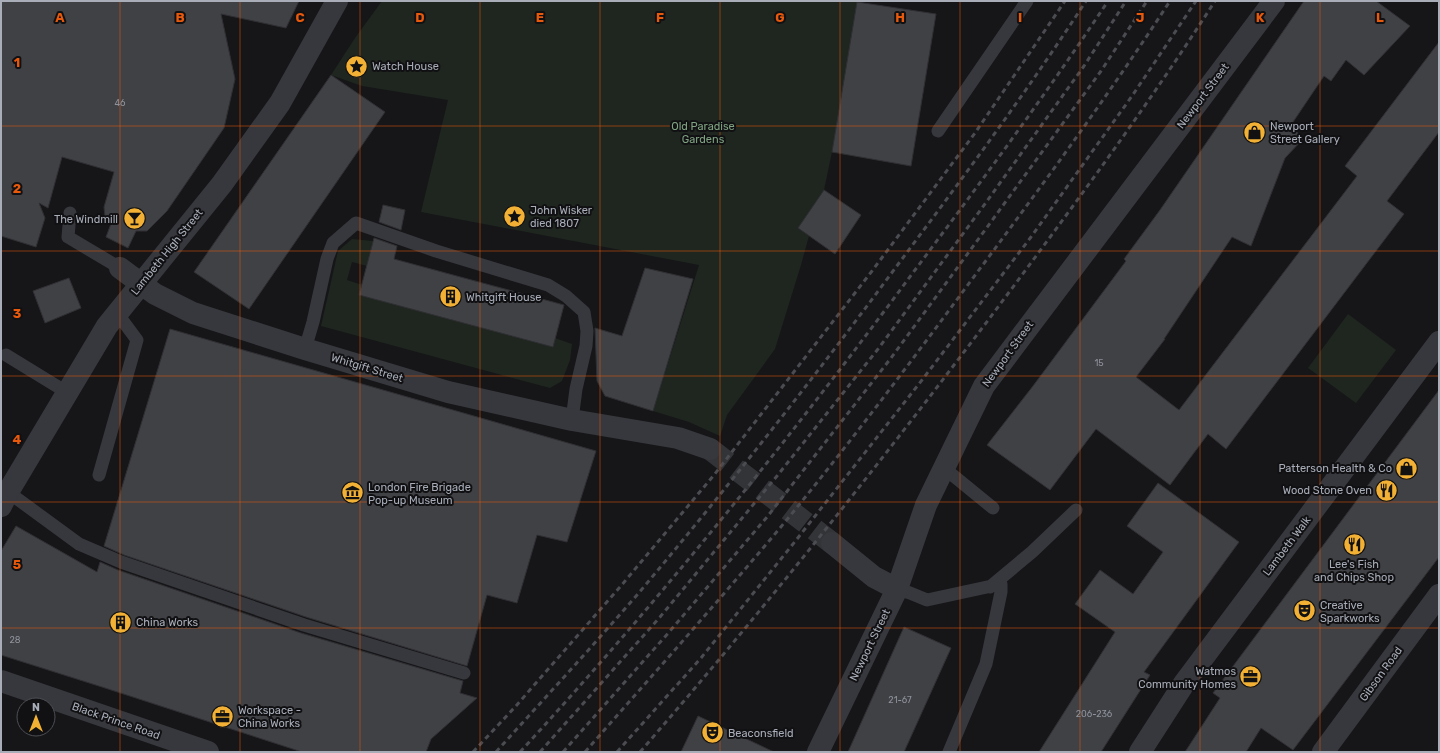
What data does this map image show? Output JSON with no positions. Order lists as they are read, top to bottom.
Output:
{
  "streets": {
    "street": [
      "Newport Street",
      "Lambeth High Street",
      "Whitgift Street",
      "Lambeth Walk",
      "Gibson Road",
      "Black Prince Road"
    ]
  },
  "crossings": [
    ["Lambeth High Street", "Whitgift Street"]
  ],
  "parks": ["Old Paradise Gardens"],
  "places": {
    "place": ["Watch House", "John Wisker died 1807"],
    "shop": ["Newport Street Gallery", "Patterson Health & Co"],
    "bar": ["The Windmill"],
    "building": ["Whitgift House", "China Works"],
    "restaurant": ["Wood Stone Oven", "Lee's Fish and Chips Shop"],
    "museum": ["London Fire Brigade Pop-up Museum"],
    "theatre": ["Creative Sparkworks", "Beaconsfield"],
    "office": ["Watmos Community Homes", "Workspace - China Works"]
  },
  "house_numbers": [
    "46",
    "15",
    "28",
    "21-67",
    "206-236"
  ],
  "north": "top",
  "grid": {
    "columns": [
      "A",
      "B",
      "C",
      "D",
      "E",
      "F",
      "G",
      "H",
      "I",
      "J",
      "K",
      "L"
    ],
    "rows": [
      "1",
      "2",
      "3",
      "4",
      "5"
    ]
  }
}
